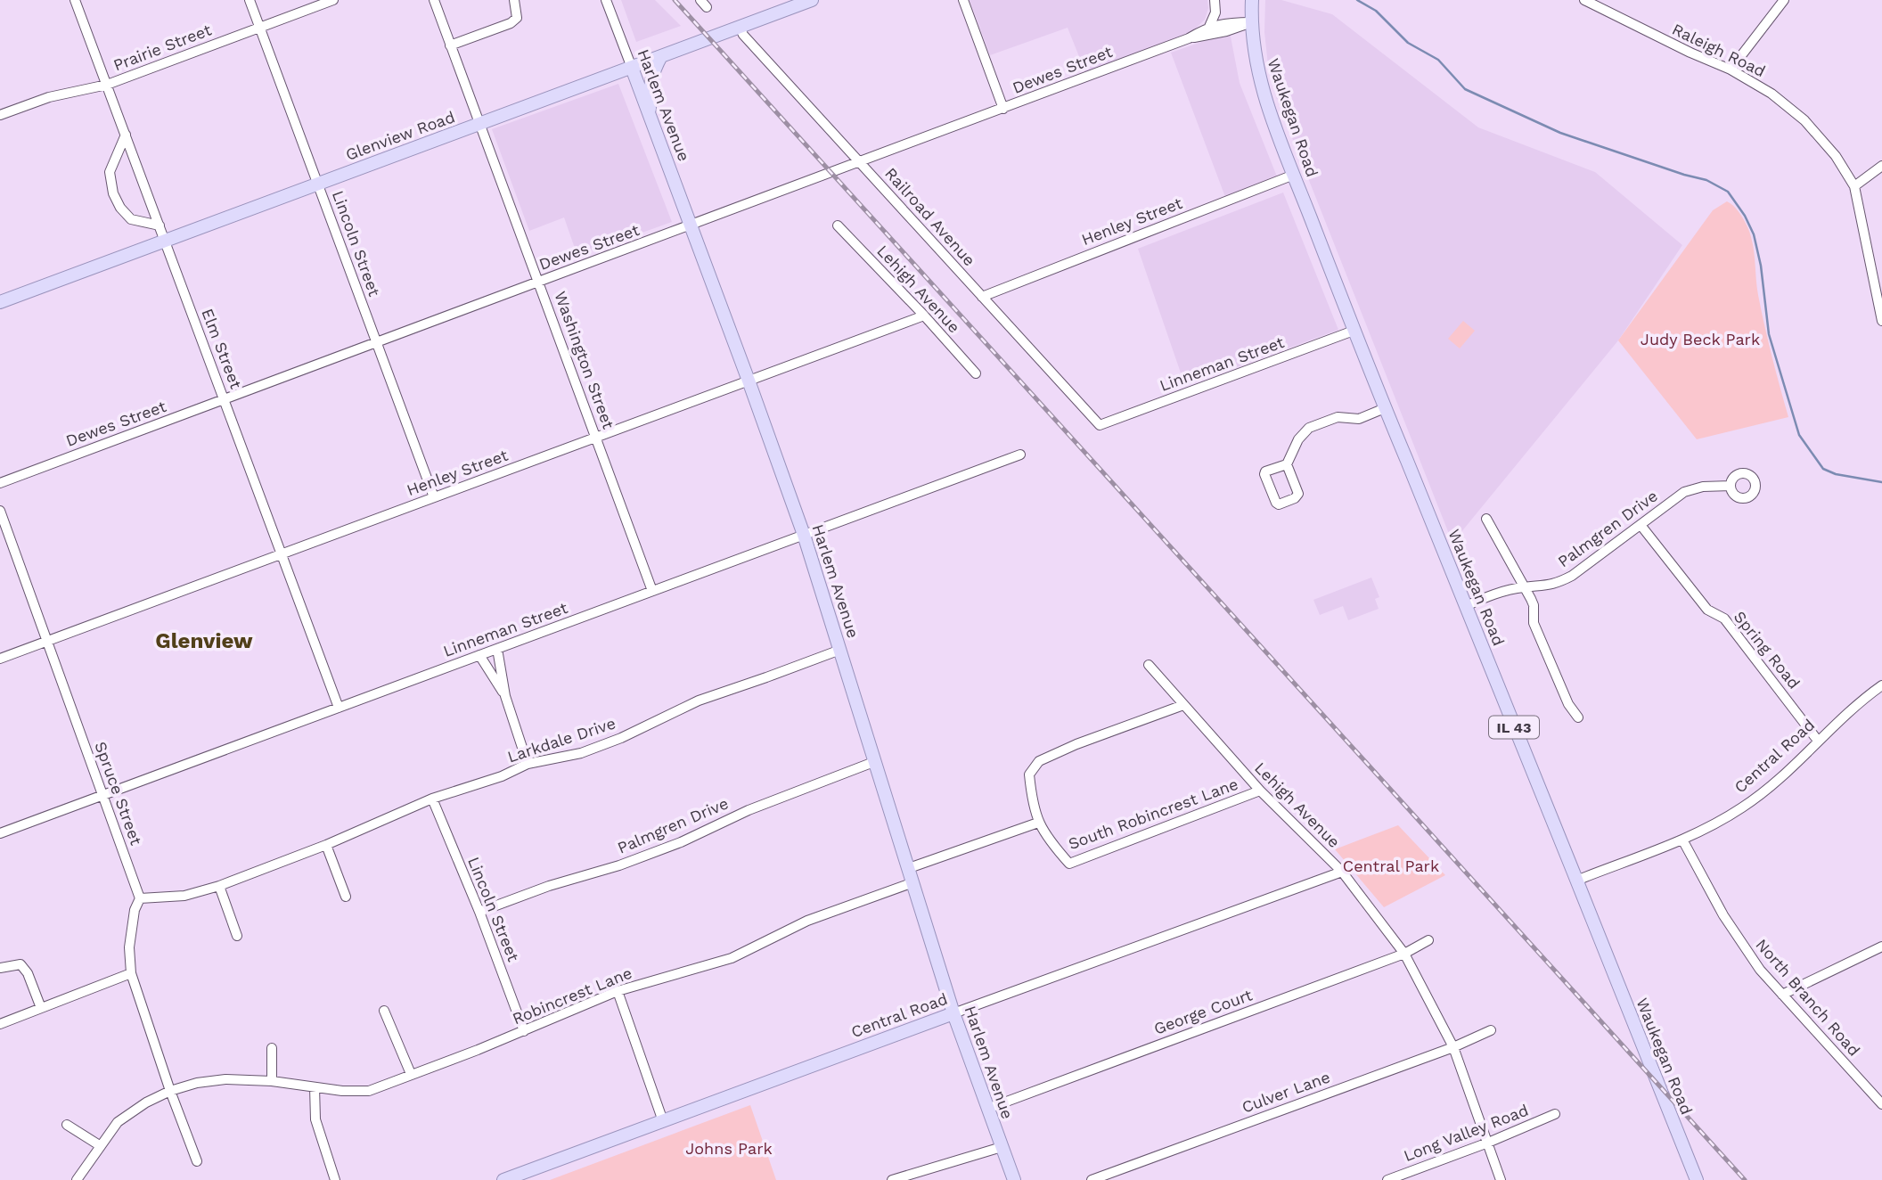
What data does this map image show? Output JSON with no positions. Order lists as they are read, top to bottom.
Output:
{
  "streets": {
    "main road": [
      "Harlem Avenue",
      "Waukegan Road",
      "Glenview Road",
      "IL 43",
      "Central Road"
    ],
    "street": [
      "Prairie Street",
      "Raleigh Road",
      "Dewes Street",
      "Railroad Avenue",
      "Henley Street",
      "Lincoln Street",
      "Lehigh Avenue",
      "Elm Street",
      "Washington Street",
      "Linneman Street",
      "Palmgren Drive",
      "Spring Road",
      "Larkdale Drive",
      "Spruce Street",
      "South Robincrest Lane",
      "Robincrest Lane",
      "North Branch Road",
      "George Court",
      "Culver Lane",
      "Long Valley Road"
    ]
  },
  "crossings": [
    ["Prairie Street", "Lincoln Street"],
    ["Prairie Street", "Elm Street"],
    ["Dewes Street", "Harlem Avenue"],
    ["Dewes Street", "Waukegan Road"],
    ["Dewes Street", "Railroad Avenue"],
    ["Dewes Street", "Lincoln Street"],
    ["Dewes Street", "Elm Street"],
    ["Dewes Street", "Washington Street"],
    ["Harlem Avenue", "Glenview Road"],
    ["Harlem Avenue", "Henley Street"],
    ["Harlem Avenue", "Linneman Street"],
    ["Harlem Avenue", "Palmgren Drive"],
    ["Harlem Avenue", "Larkdale Drive"],
    ["Harlem Avenue", "Central Road"],
    ["Harlem Avenue", "Robincrest Lane"],
    ["Harlem Avenue", "George Court"],
    ["Waukegan Road", "Henley Street"],
    ["Waukegan Road", "Linneman Street"],
    ["Waukegan Road", "Palmgren Drive"],
    ["Waukegan Road", "Central Road"],
    ["Glenview Road", "Railroad Avenue"],
    ["Glenview Road", "Lincoln Street"],
    ["Glenview Road", "Elm Street"],
    ["Glenview Road", "Washington Street"],
    ["Railroad Avenue", "Henley Street"],
    ["Railroad Avenue", "Linneman Street"],
    ["Henley Street", "Lincoln Street"],
    ["Henley Street", "Lehigh Avenue"],
    ["Henley Street", "Elm Street"],
    ["Henley Street", "Washington Street"],
    ["Henley Street", "Spruce Street"],
    ["Lincoln Street", "Palmgren Drive"],
    ["Lincoln Street", "Larkdale Drive"],
    ["Lincoln Street", "Robincrest Lane"],
    ["Lehigh Avenue", "Central Road"],
    ["Lehigh Avenue", "South Robincrest Lane"],
    ["Lehigh Avenue", "George Court"],
    ["Lehigh Avenue", "Culver Lane"],
    ["Lehigh Avenue", "Long Valley Road"],
    ["Elm Street", "Linneman Street"],
    ["Washington Street", "Linneman Street"],
    ["Linneman Street", "Spruce Street"],
    ["Palmgren Drive", "Spring Road"],
    ["Spring Road", "Central Road"],
    ["Larkdale Drive", "Spruce Street"],
    ["Central Road", "North Branch Road"]
  ],
  "districts": ["Glenview"],
  "parks": ["Judy Beck Park", "Central Park", "Johns Park"]
}
